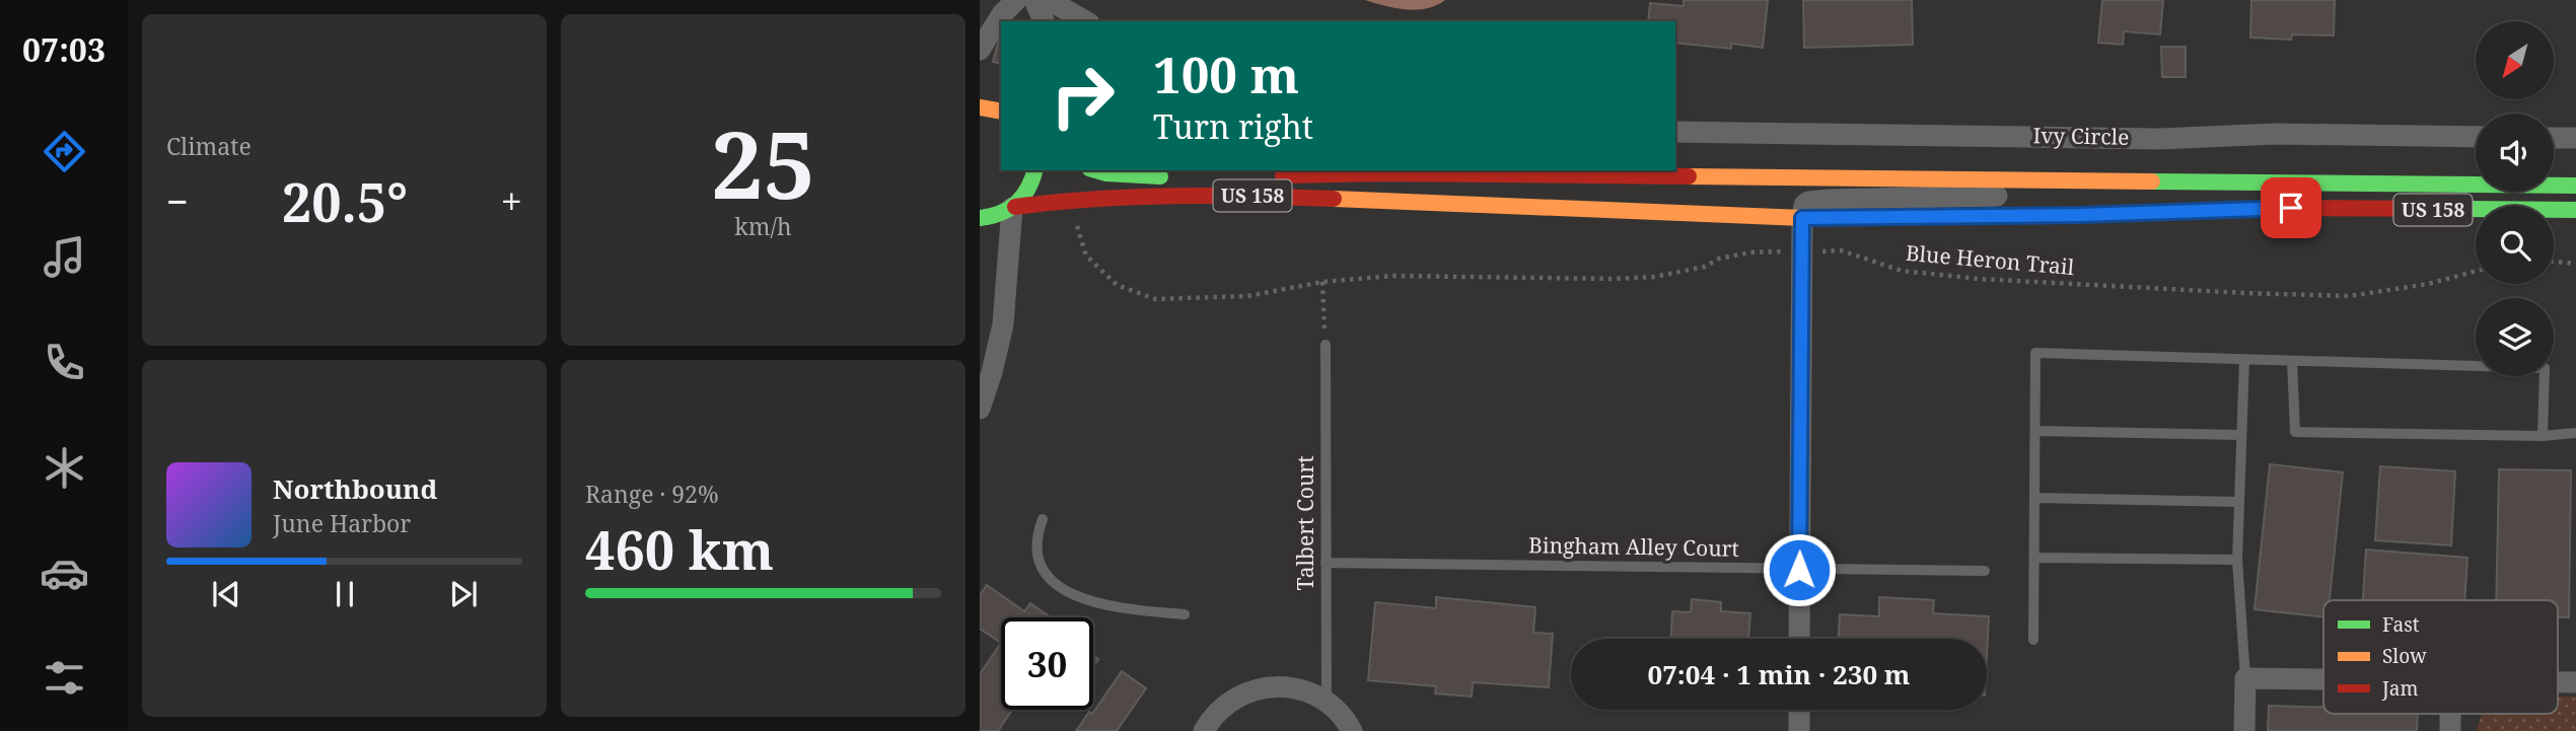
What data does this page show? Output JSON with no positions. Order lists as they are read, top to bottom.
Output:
{
  "streets": {
    "main road": ["US 158"],
    "street": ["Ivy Circle"],
    "lane": ["Talbert Court", "Bingham Alley Court"],
    "path": ["Blue Heron Trail"]
  },
  "crossings": [
    ["US 158", "Blue Heron Trail"],
    ["Talbert Court", "Bingham Alley Court"]
  ],
  "legend": ["Fast", "Slow", "Jam"],
  "north": "bottom left",
  "page": {
    "tabs": "07:03",
    "tile": [
      "Climate",
      ["25", "km/h"],
      ["Range · 92%", "460 km"]
    ],
    "turn": ["100 m", "Turn right"],
    "heat": ["−", "20.5°", "+"],
    "song": ["Northbound", "June Harbor"],
    "limit": "30",
    "trip": "07:04 · 1 min · 230 m"
  }
}
